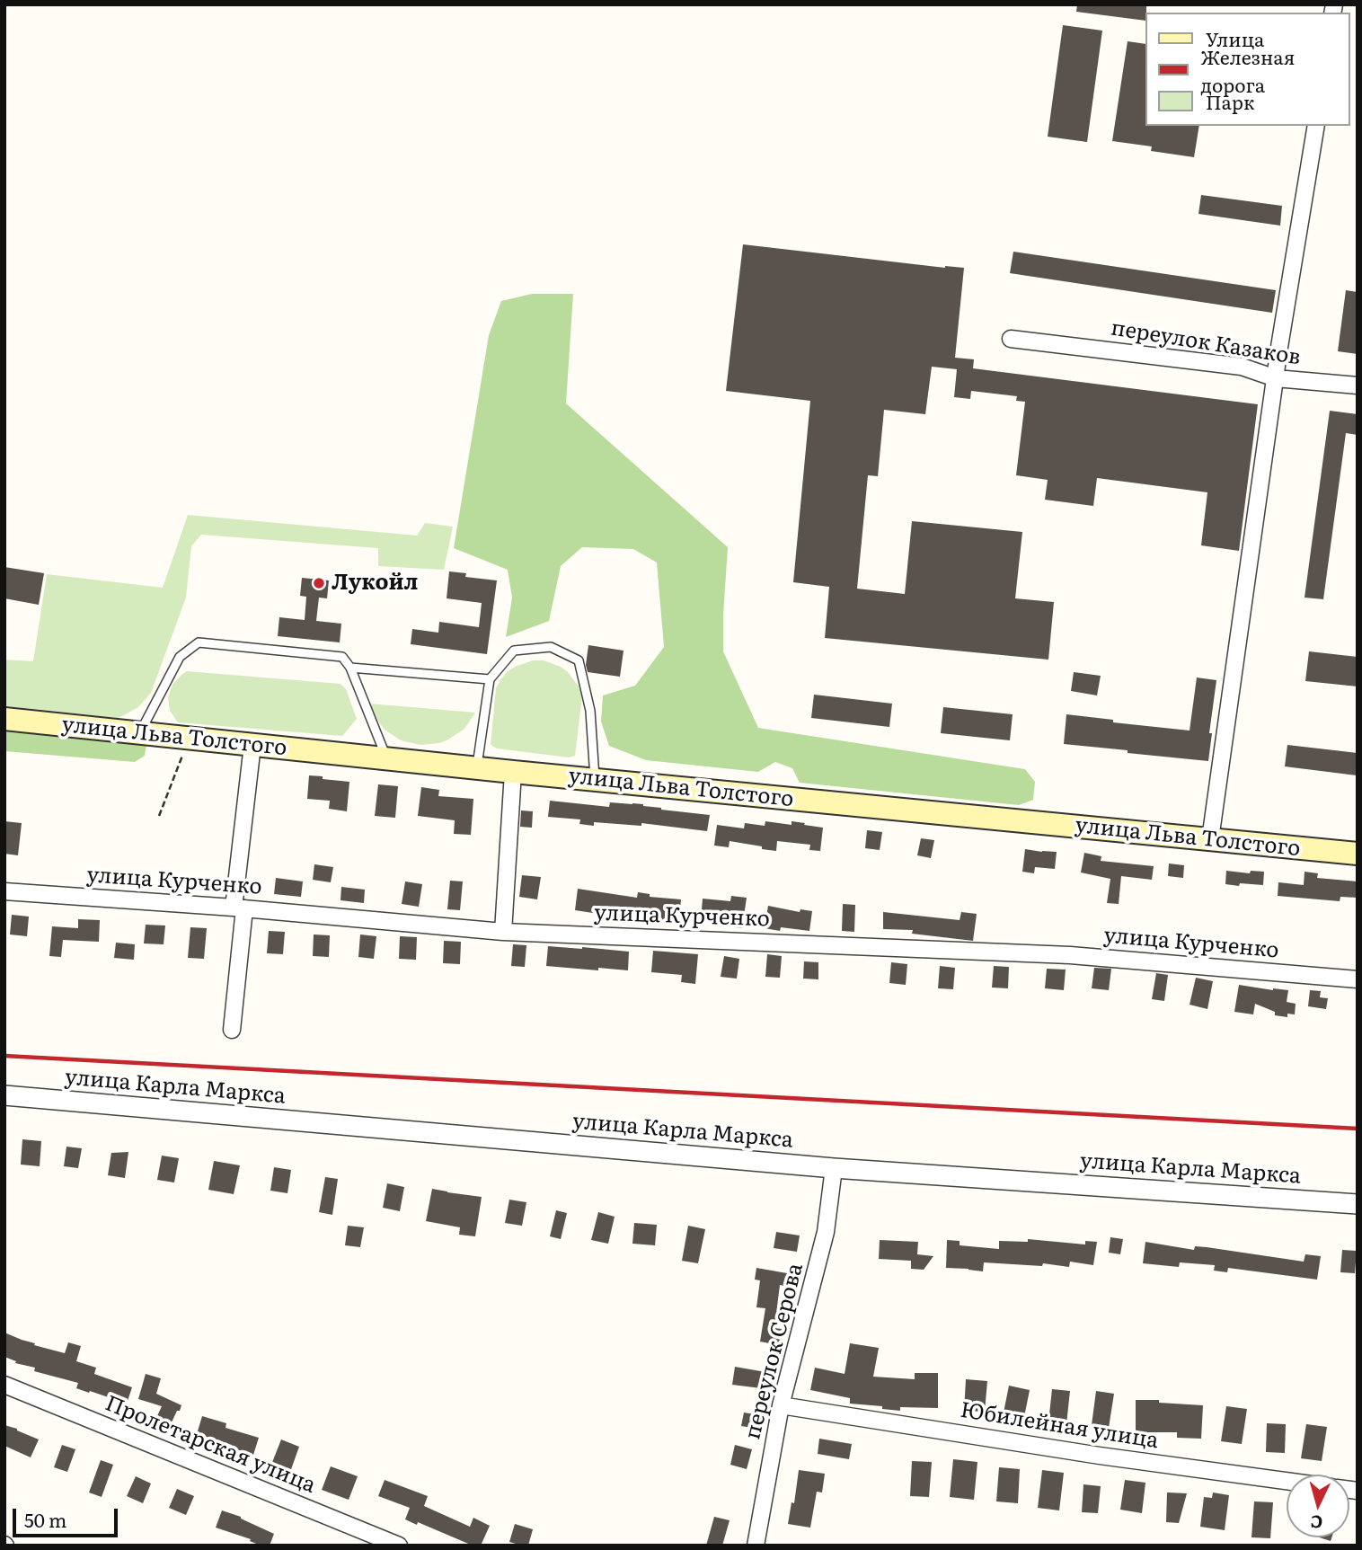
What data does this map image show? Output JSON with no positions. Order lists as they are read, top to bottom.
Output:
{
  "streets": {
    "main road": ["улица Льва Толстого"],
    "street": [
      "переулок Казаков",
      "улица Курченко",
      "улица Карла Маркса",
      "переулок Серова",
      "Юбилейная улица",
      "Пролетарская улица"
    ]
  },
  "crossings": [
    ["улица Карла Маркса", "переулок Серова"],
    ["переулок Серова", "Юбилейная улица"]
  ],
  "places": ["Лукойл"],
  "legend": ["Улица", "Железная дорога", "Парк"],
  "scale_bar": "50 m",
  "north": "bottom"
}
